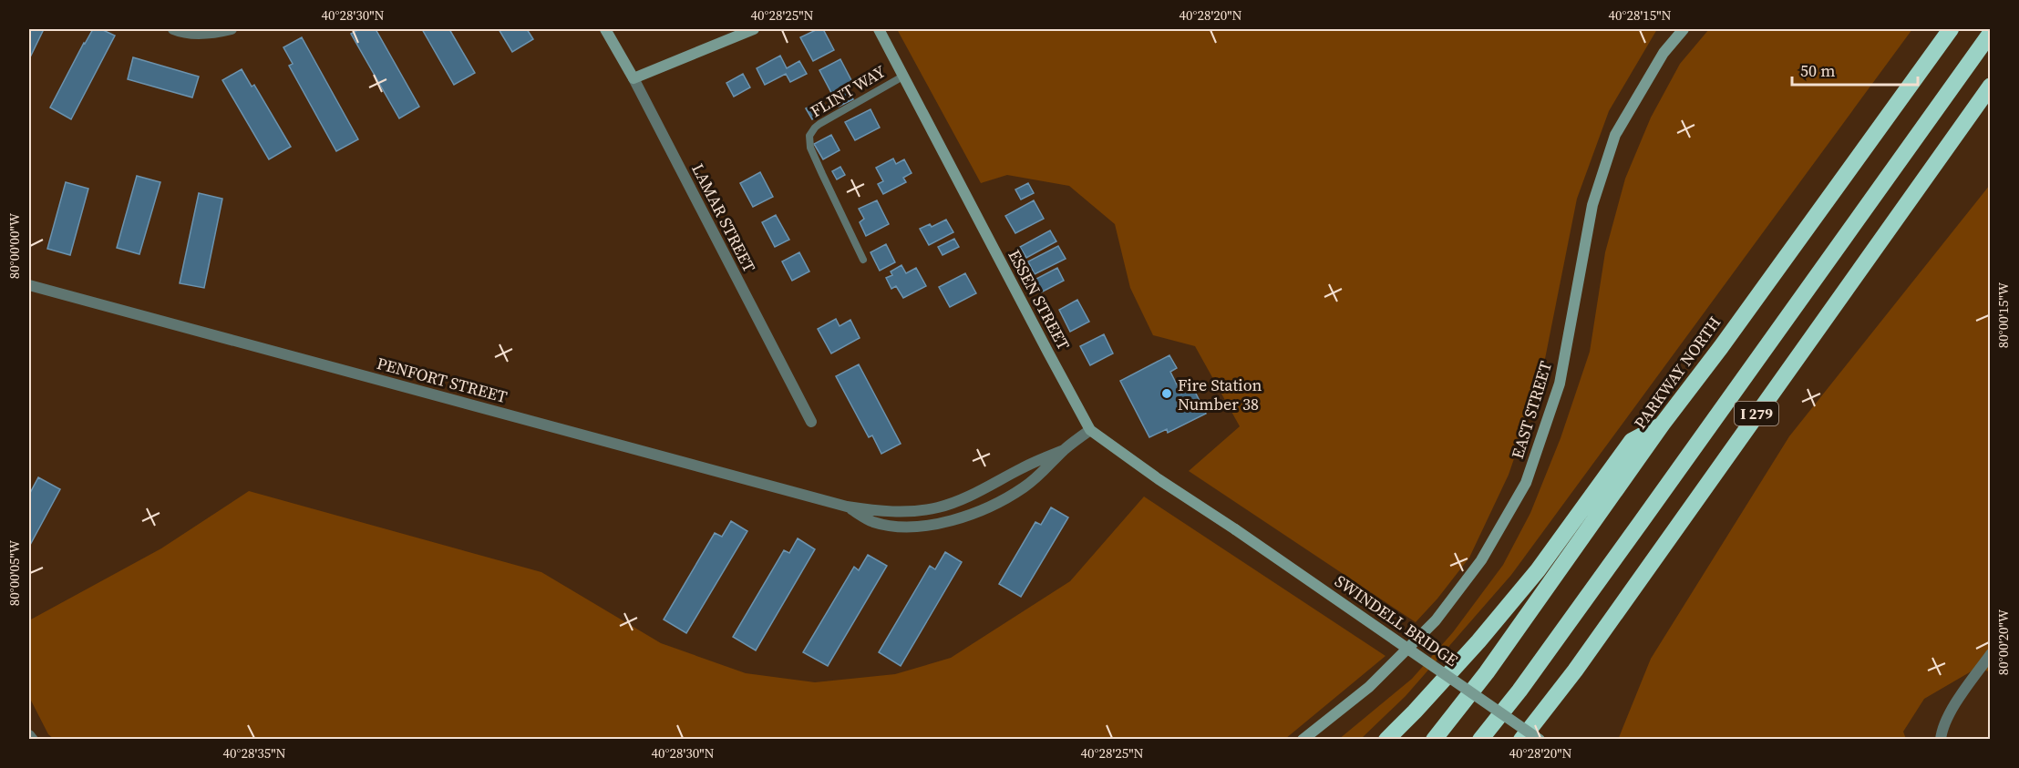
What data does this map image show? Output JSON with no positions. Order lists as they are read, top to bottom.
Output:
{
  "streets": {
    "highway": ["PARKWAY NORTH", "I 279"],
    "street": [
      "LAMAR STREET",
      "ESSEN STREET",
      "PENFORT STREET",
      "EAST STREET",
      "SWINDELL BRIDGE"
    ],
    "lane": ["FLINT WAY"]
  },
  "crossings": [
    ["FLINT WAY", "ESSEN STREET"],
    ["ESSEN STREET", "PENFORT STREET"],
    ["ESSEN STREET", "SWINDELL BRIDGE"]
  ],
  "places": ["Fire Station Number 38"],
  "scale_bar": "50 m",
  "coordinates": [
    "40°28'30\"N",
    "40°28'25\"N",
    "40°28'20\"N",
    "40°28'15\"N",
    "80°00'00\"W",
    "80°00'15\"W",
    "80°00'05\"W",
    "80°00'20\"W",
    "40°28'35\"N"
  ]
}
